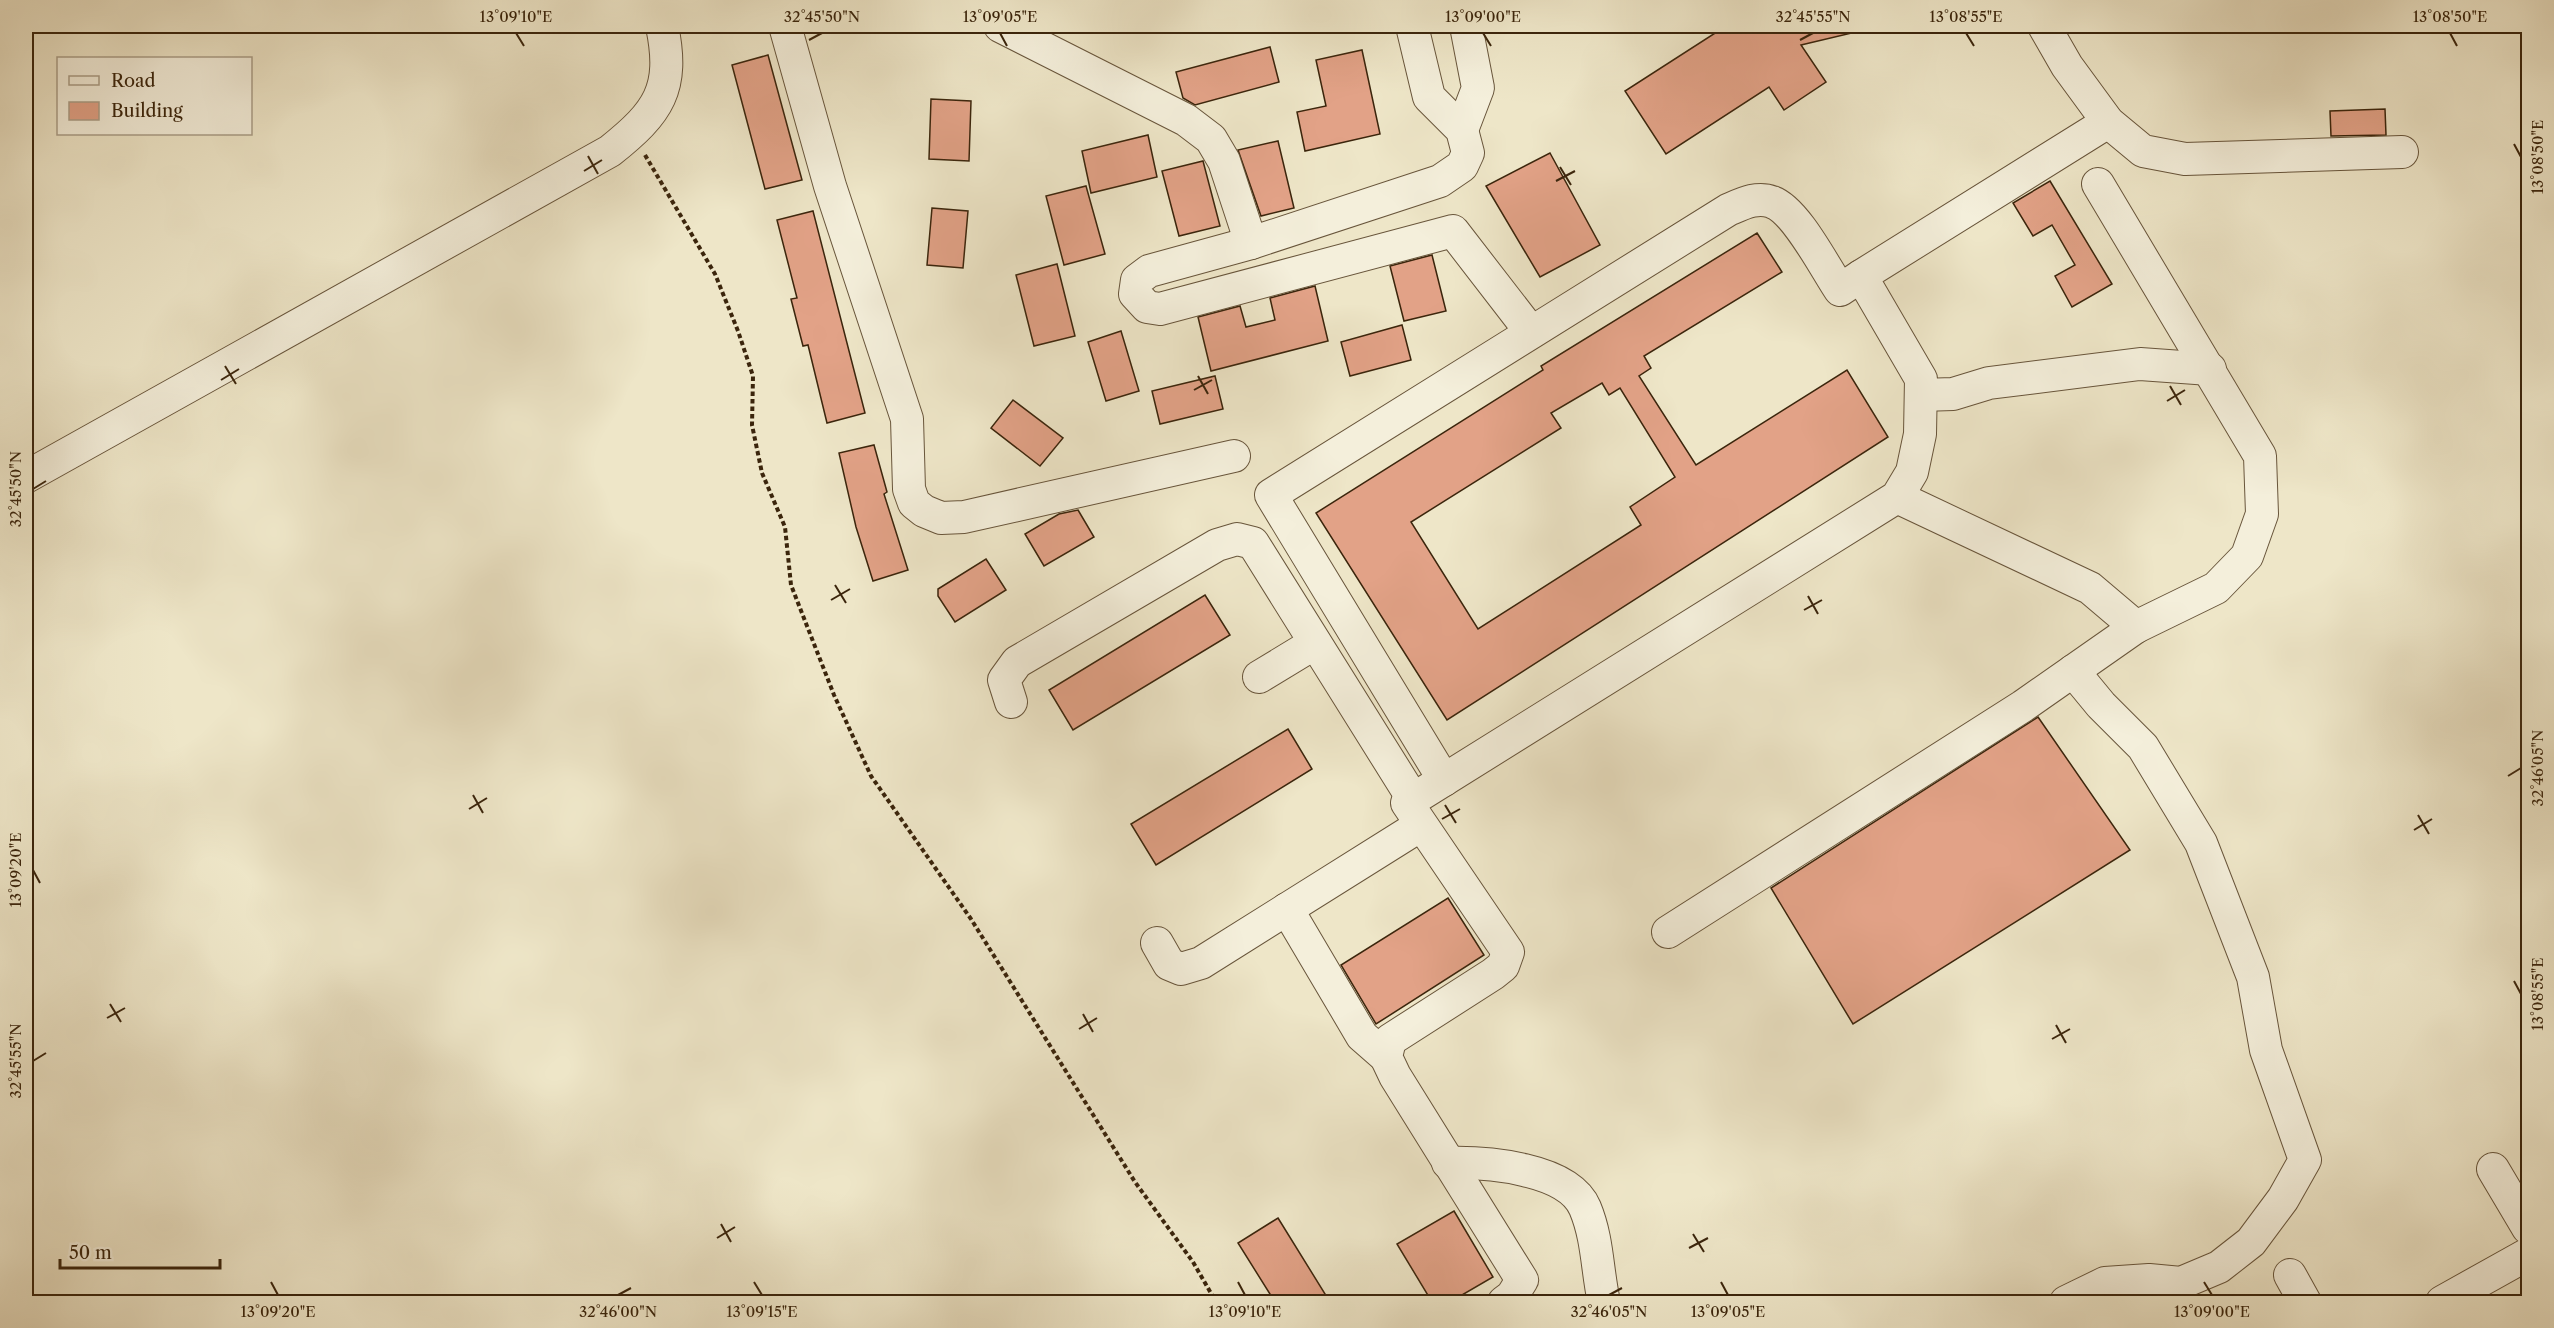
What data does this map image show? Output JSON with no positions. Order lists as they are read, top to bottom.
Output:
{
  "legend": ["Road", "Building"],
  "scale_bar": "50 m",
  "coordinates": [
    "13°09'10\"E",
    "32°45'50\"N",
    "13°09'05\"E",
    "13°09'00\"E",
    "32°45'55\"N",
    "13°08'55\"E",
    "13°08'50\"E",
    "32°46'05\"N",
    "13°09'20\"E",
    "32°46'00\"N",
    "13°09'15\"E"
  ]
}
